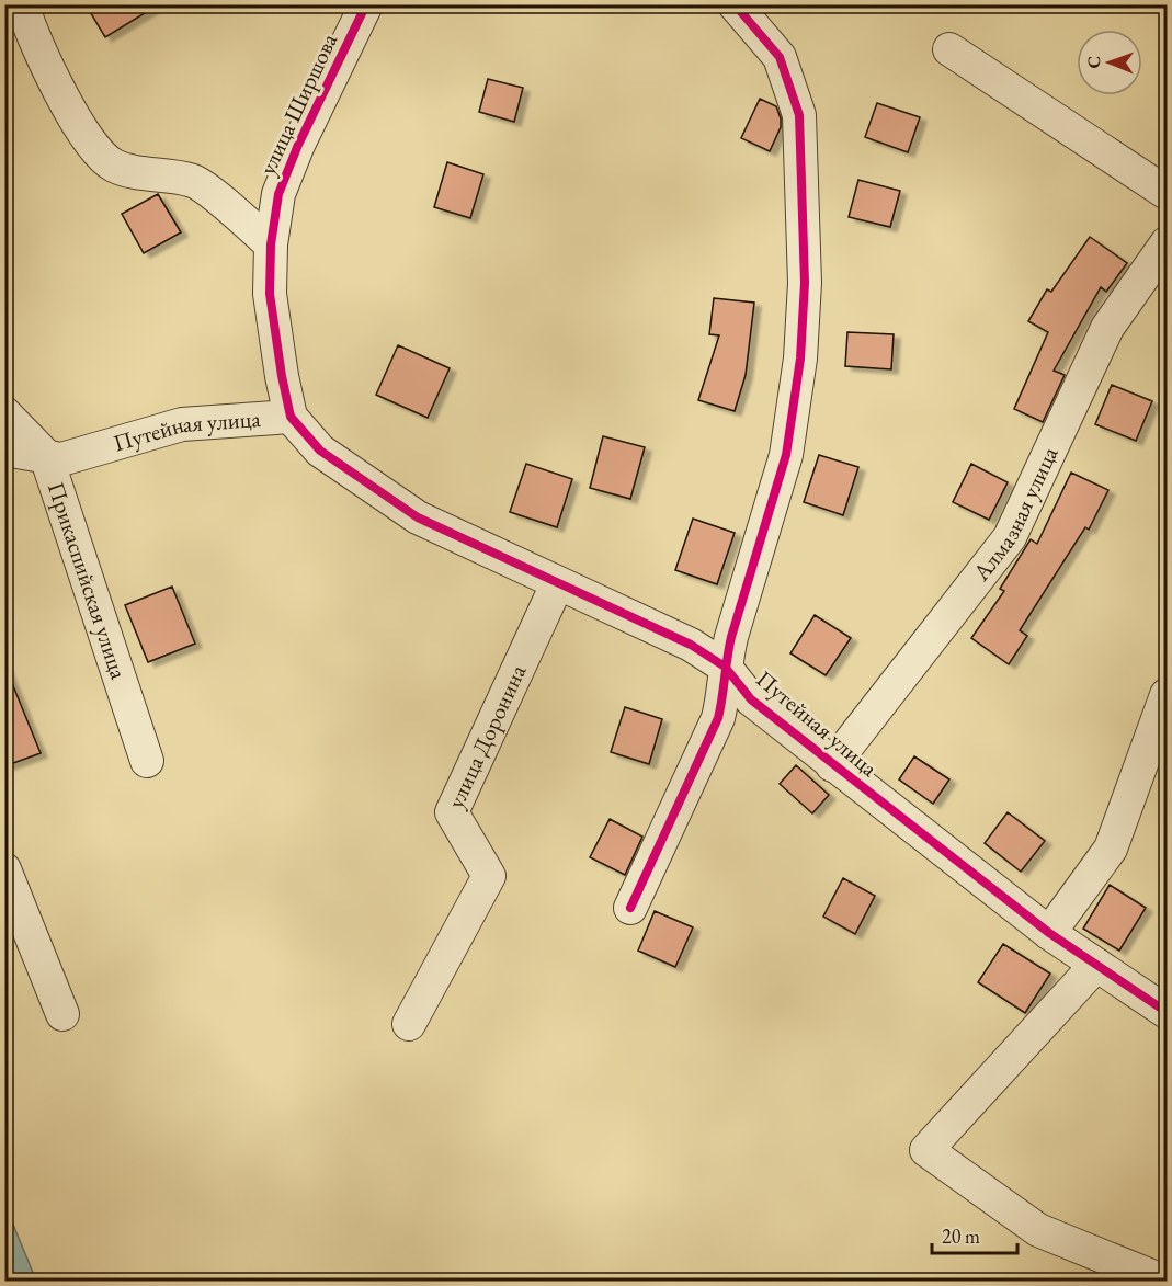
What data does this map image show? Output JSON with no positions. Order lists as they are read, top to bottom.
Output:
{
  "streets": {
    "street": [
      "улица Ширшова",
      "Путейная улица",
      "Алмазная улица",
      "Прикаспийская улица",
      "улица Доронина"
    ]
  },
  "crossings": [
    ["улица Ширшова", "Путейная улица"],
    ["Путейная улица", "Алмазная улица"],
    ["Путейная улица", "Прикаспийская улица"],
    ["Путейная улица", "улица Доронина"]
  ],
  "scale_bar": "20 m",
  "north": "left"
}
